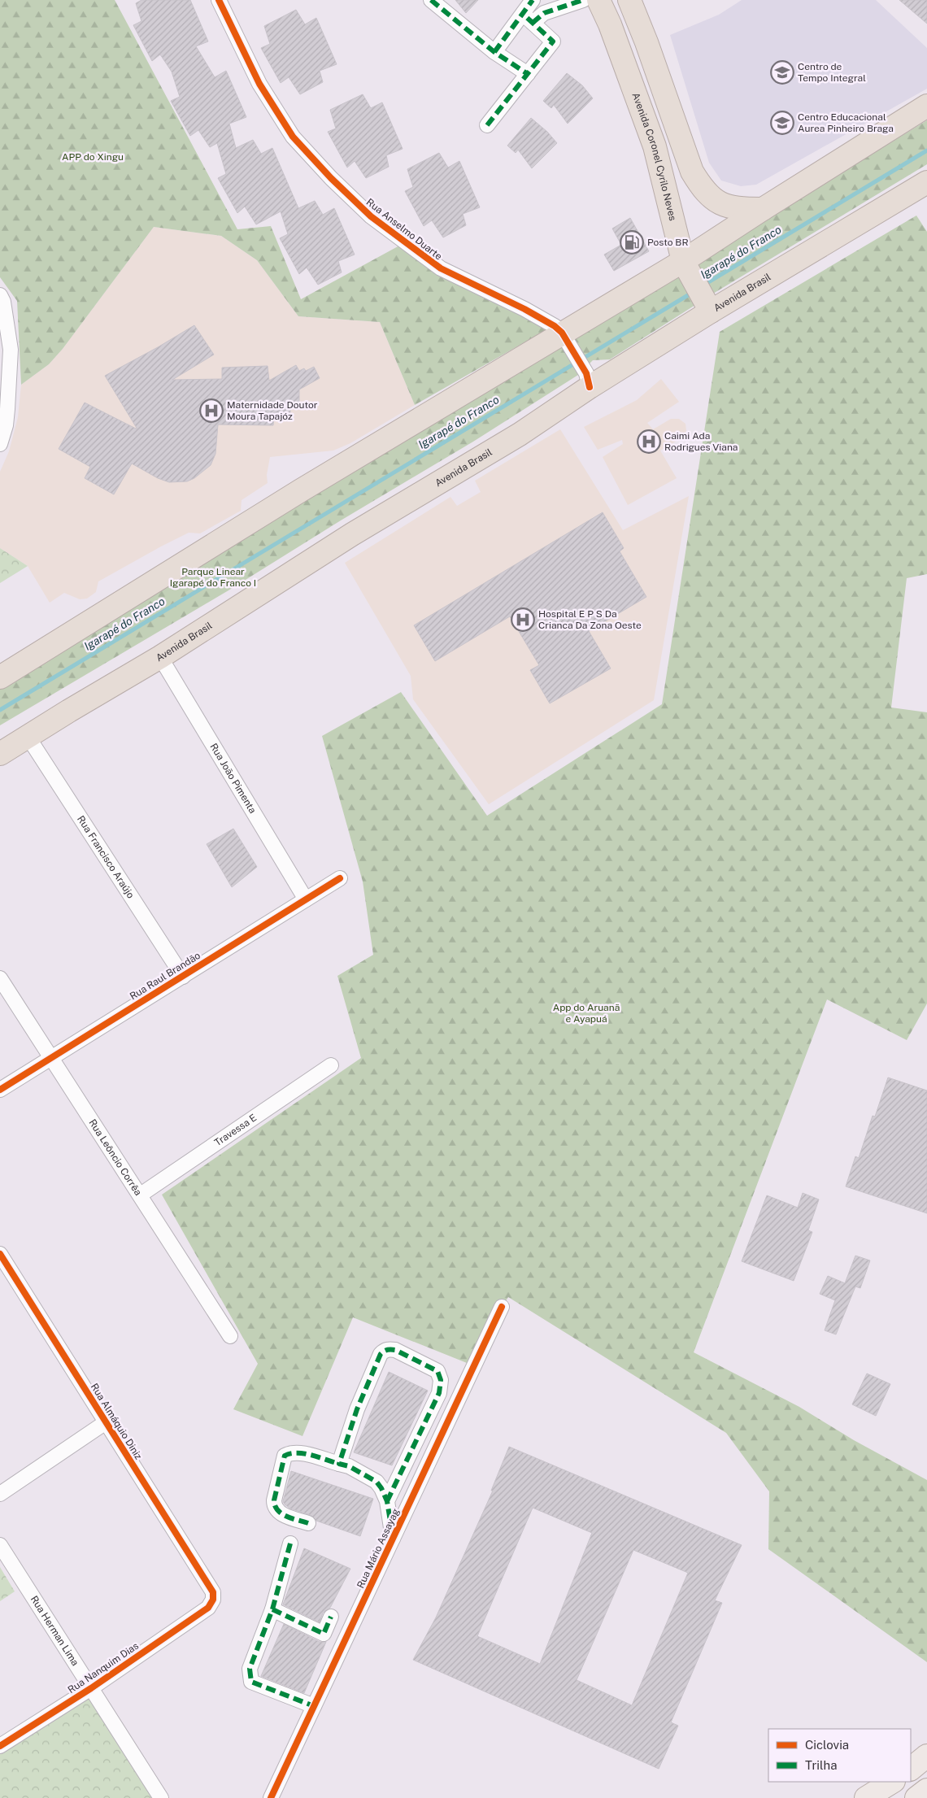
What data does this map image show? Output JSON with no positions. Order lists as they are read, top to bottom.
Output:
{
  "streets": {
    "highway": ["Avenida Coronel Cyrilo Neves", "Avenida Brasil"],
    "street": [
      "Rua Anselmo Duarte",
      "Rua João Pimenta",
      "Rua Francisco Araújo",
      "Rua Raul Brandão",
      "Travessa E",
      "Rua Leôncio Corrêa",
      "Rua Almáquio Diniz",
      "Rua Mário Assayag",
      "Rua Herman Lima",
      "Rua Nanquim Dias"
    ]
  },
  "crossings": [
    ["Avenida Coronel Cyrilo Neves", "Avenida Brasil"],
    ["Rua Anselmo Duarte", "Avenida Brasil"],
    ["Avenida Brasil", "Rua João Pimenta"],
    ["Avenida Brasil", "Rua Francisco Araújo"],
    ["Rua João Pimenta", "Rua Raul Brandão"],
    ["Rua Francisco Araújo", "Rua Raul Brandão"],
    ["Rua Raul Brandão", "Rua Leôncio Corrêa"],
    ["Travessa E", "Rua Leôncio Corrêa"],
    ["Rua Almáquio Diniz", "Rua Nanquim Dias"],
    ["Rua Herman Lima", "Rua Nanquim Dias"]
  ],
  "water": ["Igarapé do Franco"],
  "parks": ["APP do Xingu", "Parque Linear Igarapé do Franco I", "App do Aruanã e Ayapuá"],
  "places": {
    "school or university": ["Centro de Tempo Integral", "Centro Educacional Aurea Pinheiro Braga"],
    "fuel station": ["Posto BR"],
    "hospital": ["Maternidade Doutor Moura Tapajóz", "Caimi Ada Rodrigues Viana", "Hospital E P S Da Crianca Da Zona Oeste"]
  },
  "legend": ["Ciclovia", "Trilha"]
}
